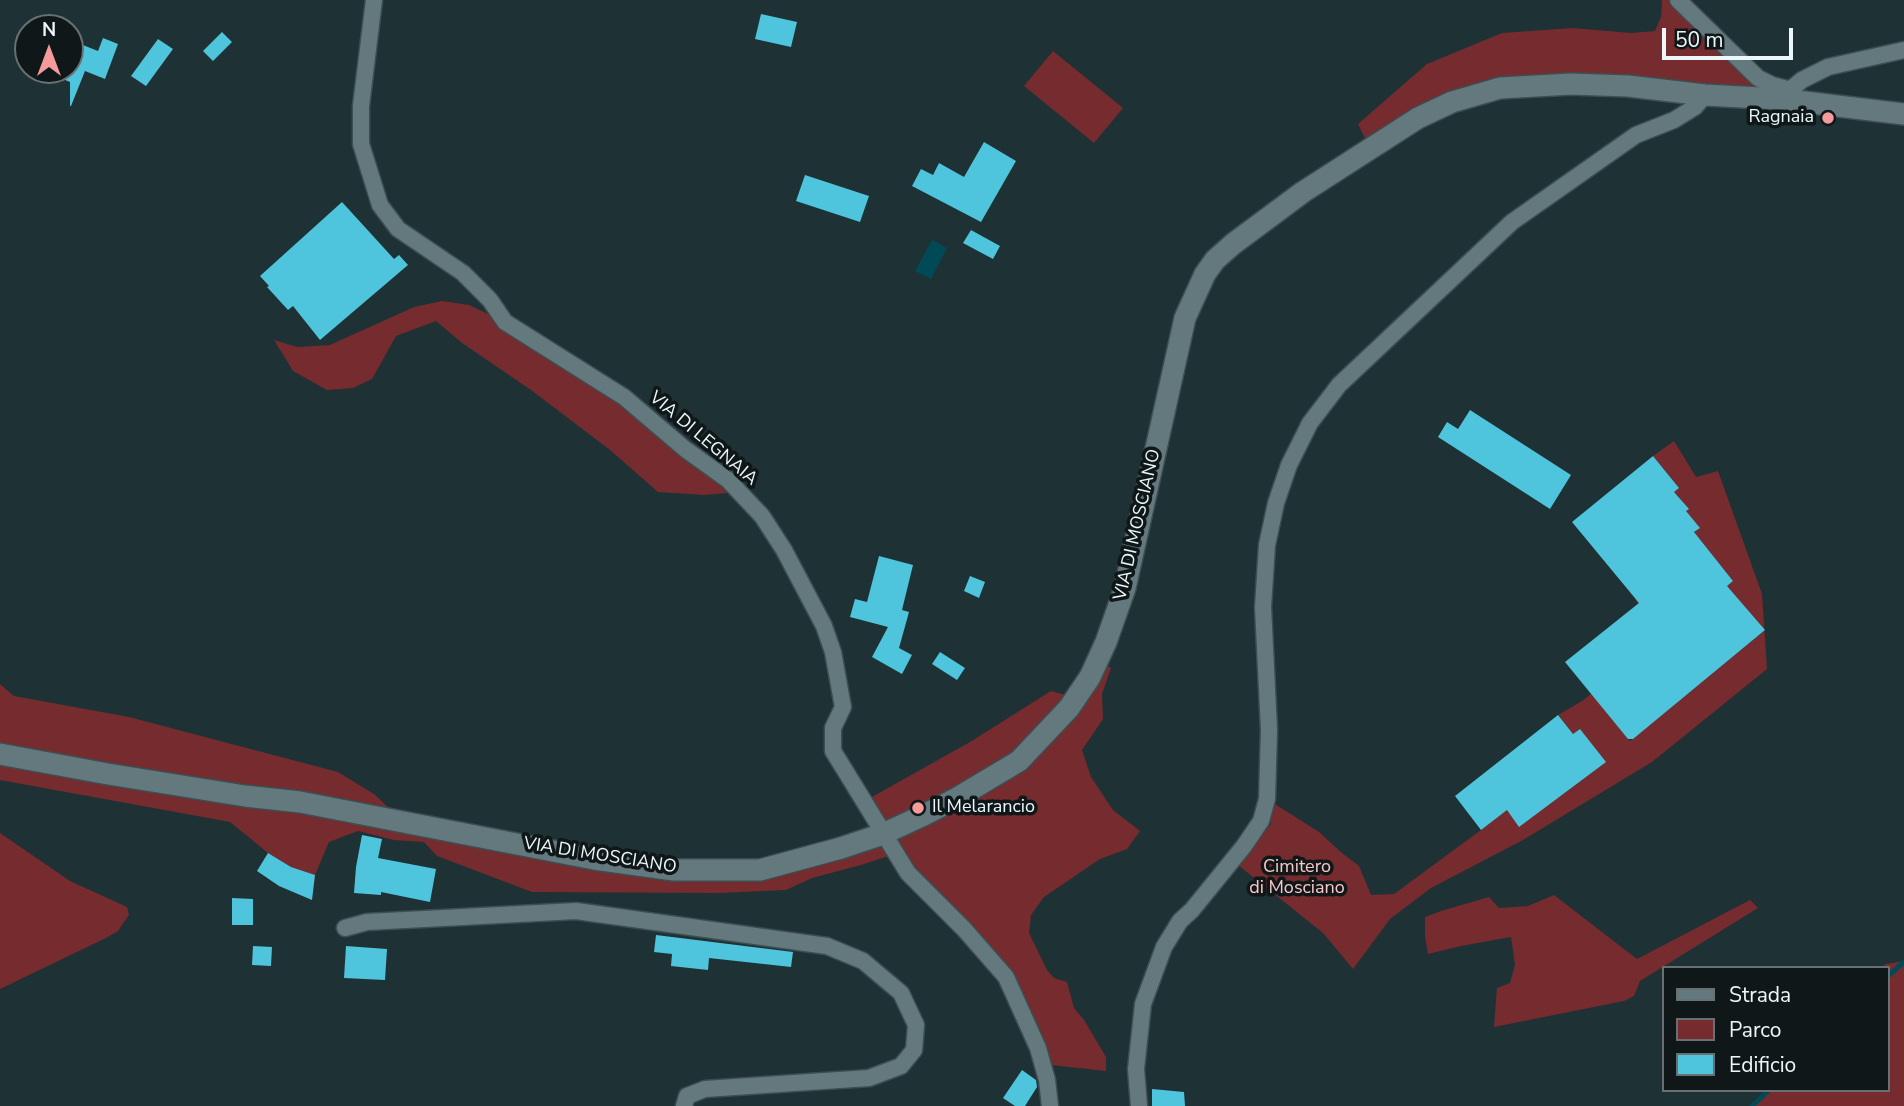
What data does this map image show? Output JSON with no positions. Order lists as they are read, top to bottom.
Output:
{
  "streets": {
    "main road": ["VIA DI MOSCIANO"],
    "street": ["VIA DI LEGNAIA"]
  },
  "crossings": [
    ["VIA DI LEGNAIA", "VIA DI MOSCIANO"]
  ],
  "parks": ["Cimitero di Mosciano"],
  "places": ["Ragnaia", "Il Melarancio"],
  "legend": ["Strada", "Parco", "Edificio"],
  "scale_bar": "50 m",
  "north": "top"
}
